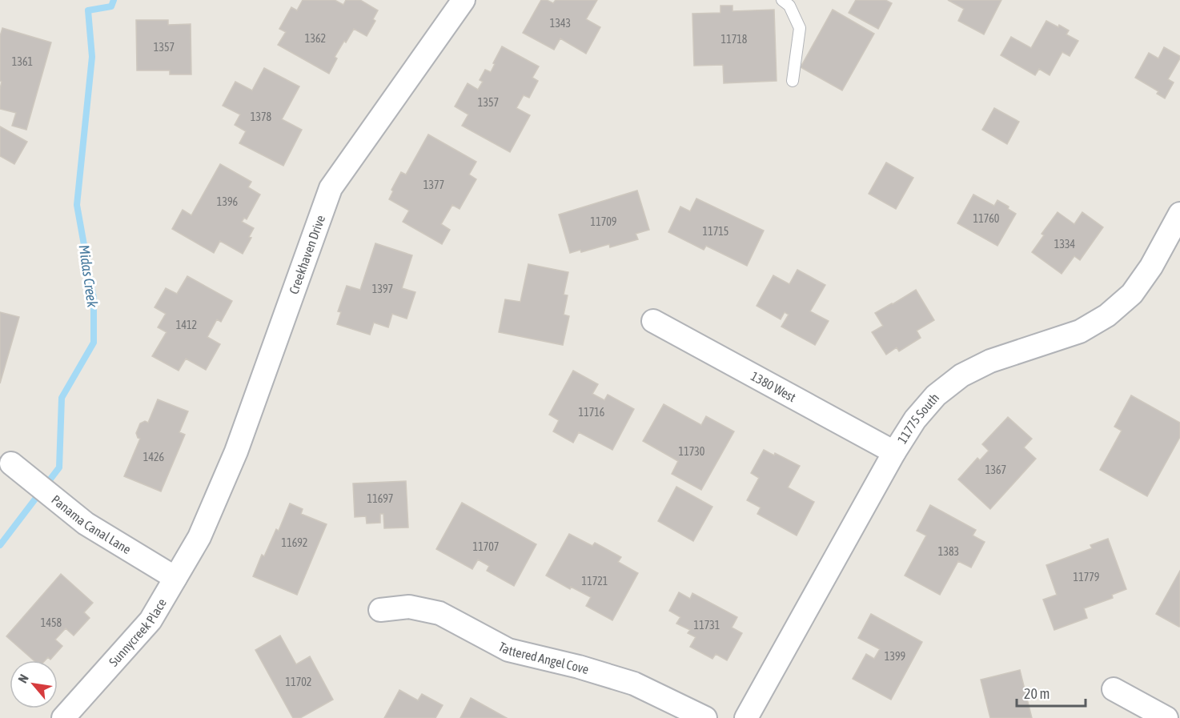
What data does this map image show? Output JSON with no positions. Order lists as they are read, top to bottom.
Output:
{
  "streets": {
    "street": [
      "Creekhaven Drive",
      "1380 West",
      "11775 South",
      "Panama Canal Lane",
      "Sunnycreek Place",
      "Tattered Angel Cove"
    ]
  },
  "crossings": [
    ["Creekhaven Drive", "Sunnycreek Place"],
    ["1380 West", "11775 South"],
    ["Panama Canal Lane", "Sunnycreek Place"]
  ],
  "water": ["Midas Creek"],
  "house_numbers": [
    "1343",
    "1362",
    "11718",
    "1357",
    "1361",
    "1357",
    "1378",
    "1377",
    "1396",
    "11760",
    "11709",
    "11715",
    "1334",
    "1397",
    "1412",
    "11716",
    "11730",
    "1426",
    "1367",
    "11697",
    "11692",
    "11707",
    "1383",
    "11779",
    "11721",
    "1458",
    "11731",
    "1399",
    "11702"
  ],
  "scale_bar": "20 m",
  "north": "top left"
}
